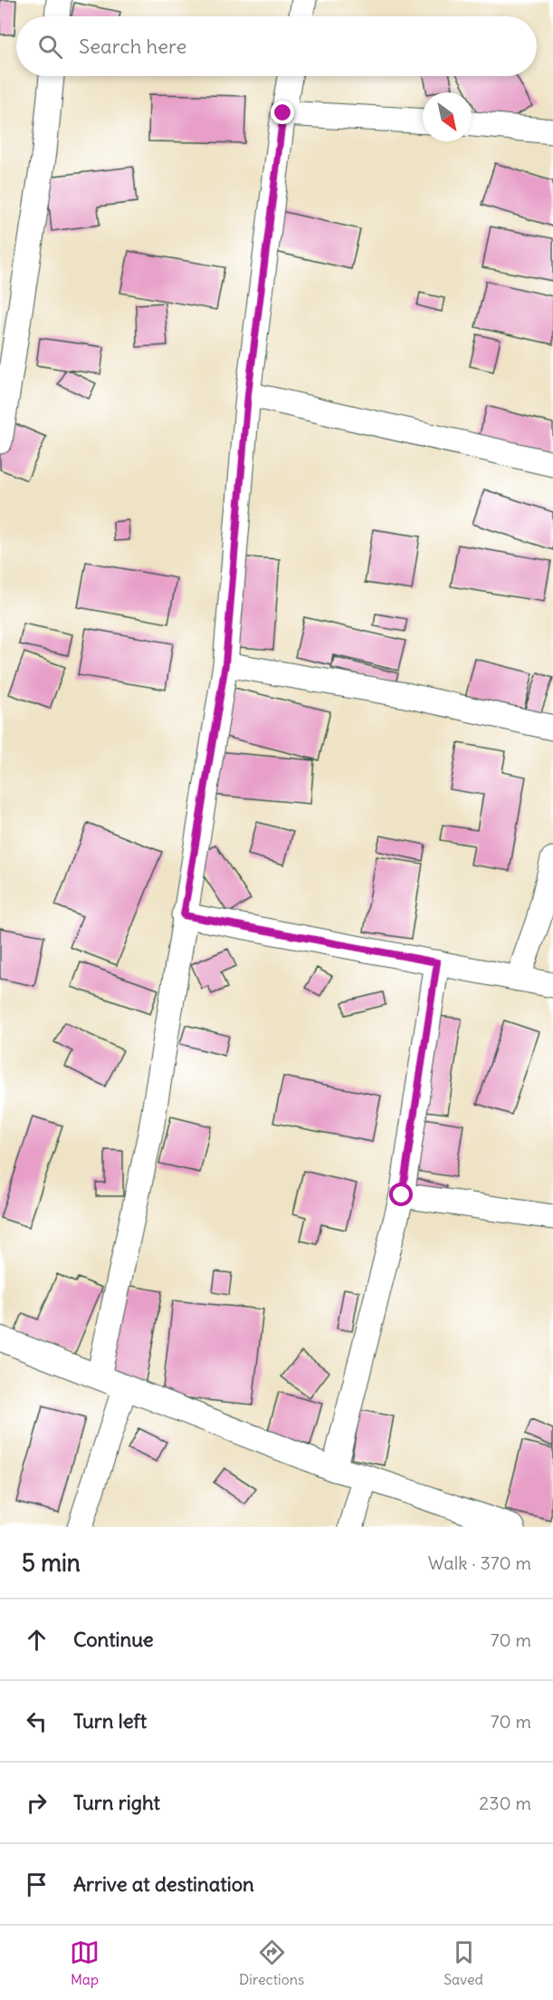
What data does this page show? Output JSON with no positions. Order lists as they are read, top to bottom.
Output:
{
  "north": "bottom right",
  "page": {
    "search": "Search here",
    "heading": ["5 min", "Walk · 370 m"],
    "list": [
      ["Continue", "70 m"],
      ["Turn left", "70 m"],
      ["Turn right", "230 m"],
      "Arrive at destination"
    ],
    "nav": ["Map", "Directions", "Saved"]
  }
}
